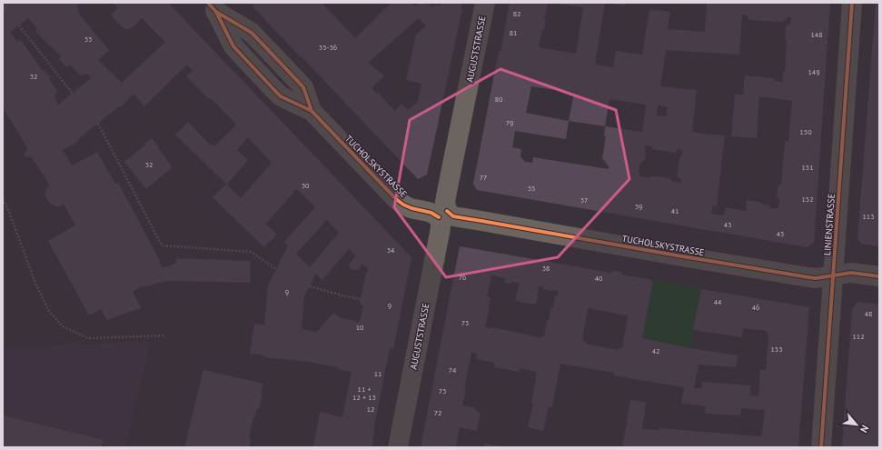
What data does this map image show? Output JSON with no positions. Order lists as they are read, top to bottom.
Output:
{
  "streets": {
    "street": ["AUGUSTSTRASSE", "TUCHOLSKYSTRASSE", "LINIENSTRASSE"]
  },
  "crossings": [
    ["AUGUSTSTRASSE", "TUCHOLSKYSTRASSE"],
    ["TUCHOLSKYSTRASSE", "LINIENSTRASSE"]
  ],
  "house_numbers": [
    "82",
    "81",
    "148",
    "33",
    "35-36",
    "149",
    "32",
    "80",
    "79",
    "150",
    "32",
    "151",
    "77",
    "30",
    "35",
    "152",
    "37",
    "39",
    "41",
    "113",
    "43",
    "45",
    "34",
    "38",
    "76",
    "40",
    "9",
    "44",
    "9",
    "46",
    "48",
    "75",
    "10",
    "112",
    "153",
    "42",
    "74",
    "11",
    "11 + 12 + 13",
    "73",
    "12",
    "72"
  ],
  "north": "bottom right"
}
